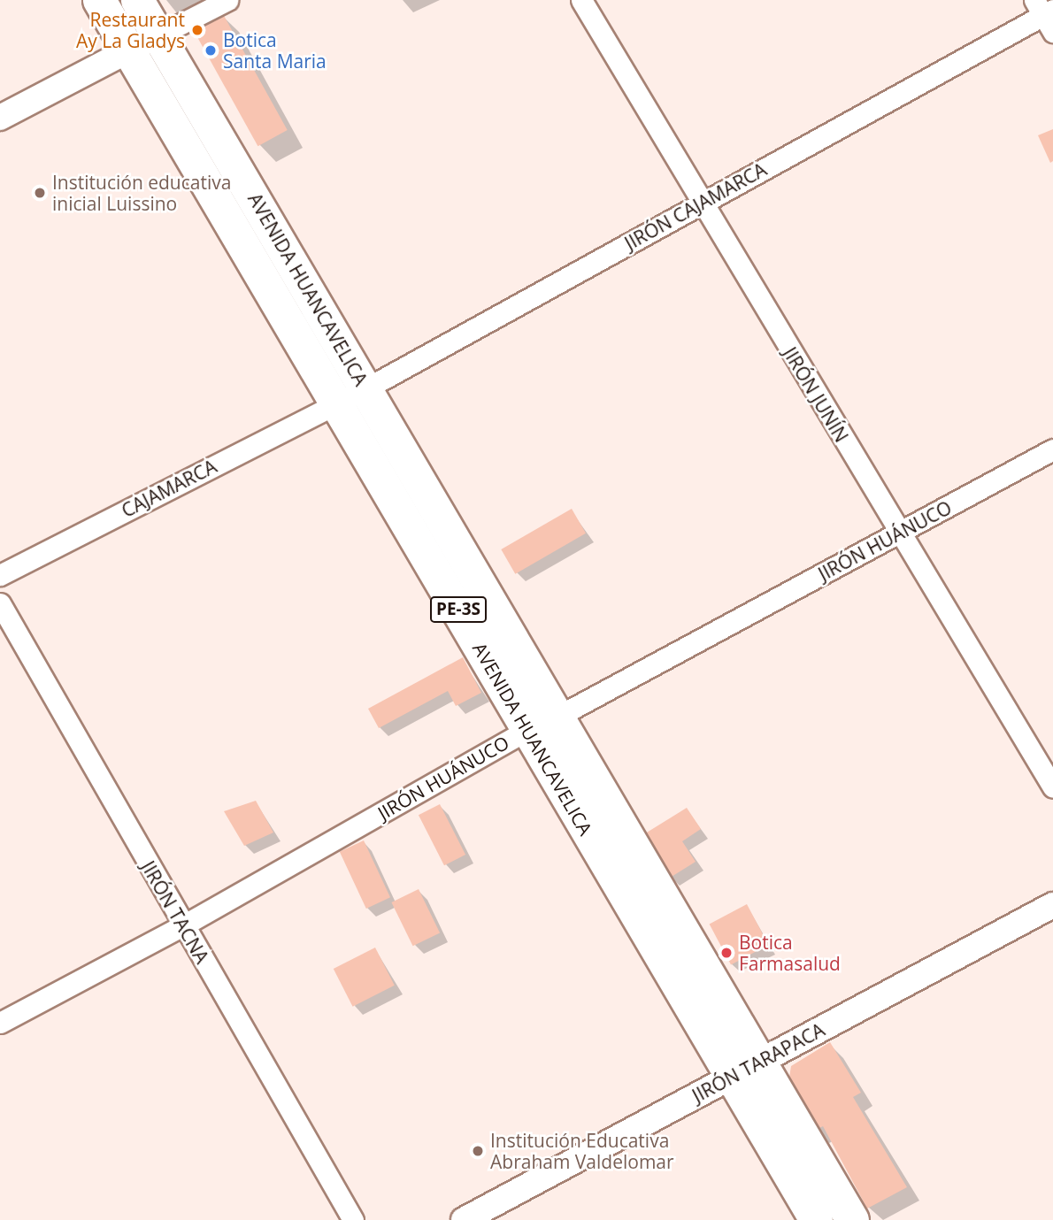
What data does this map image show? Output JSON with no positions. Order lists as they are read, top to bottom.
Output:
{
  "streets": {
    "highway": ["AVENIDA HUANCAVELICA", "PE-3S"],
    "street": [
      "JIRÓN CAJAMARCA",
      "JIRÓN JUNÍN",
      "CAJAMARCA",
      "JIRÓN HUÁNUCO",
      "JIRÓN TACNA",
      "JIRÓN TARAPACA"
    ]
  },
  "crossings": [
    ["JIRÓN CAJAMARCA", "AVENIDA HUANCAVELICA"],
    ["JIRÓN CAJAMARCA", "JIRÓN JUNÍN"],
    ["JIRÓN CAJAMARCA", "CAJAMARCA"],
    ["AVENIDA HUANCAVELICA", "CAJAMARCA"],
    ["AVENIDA HUANCAVELICA", "JIRÓN HUÁNUCO"],
    ["AVENIDA HUANCAVELICA", "JIRÓN TARAPACA"],
    ["JIRÓN JUNÍN", "JIRÓN HUÁNUCO"],
    ["JIRÓN HUÁNUCO", "JIRÓN TACNA"]
  ],
  "places": [
    "Restaurant Ay La Gladys",
    "Botica Santa Maria",
    "Institución educativa inicial Luissino",
    "Botica Farmasalud",
    "Institución Educativa Abraham Valdelomar"
  ]
}
